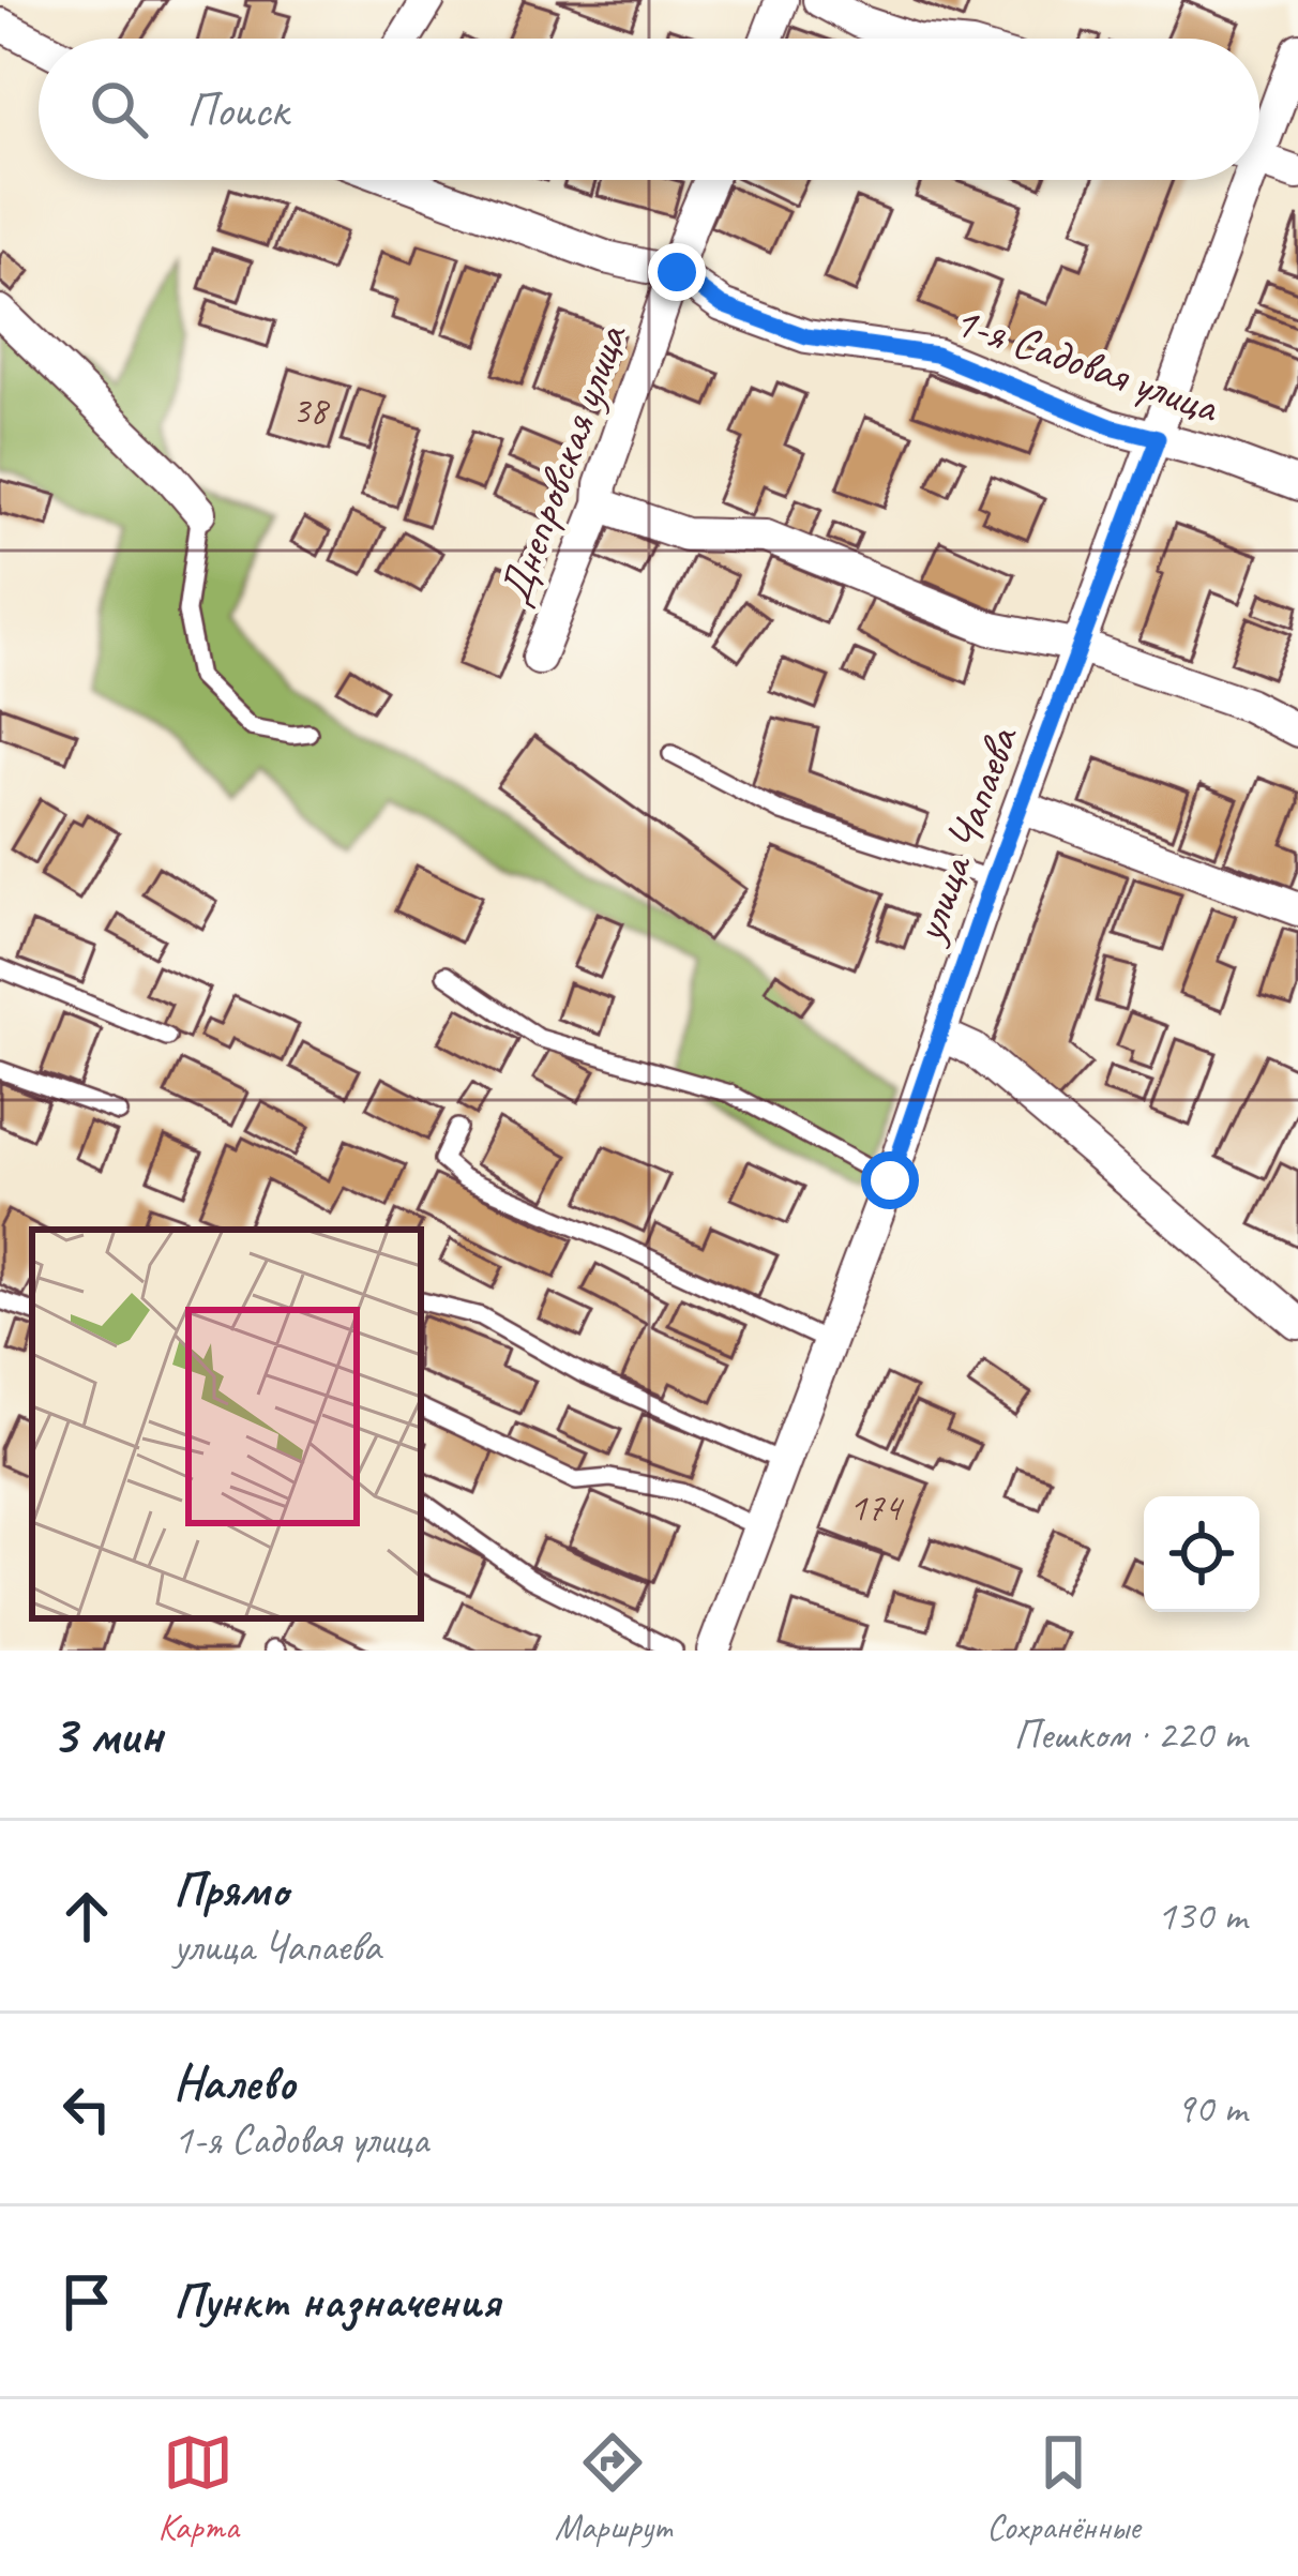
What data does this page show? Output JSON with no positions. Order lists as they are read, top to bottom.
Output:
{
  "streets": {
    "street": ["1-я Садовая улица", "Днепровская улица", "улица Чапаева"]
  },
  "crossings": [
    ["1-я Садовая улица", "Днепровская улица"],
    ["1-я Садовая улица", "улица Чапаева"]
  ],
  "house_numbers": ["38", "174"],
  "page": {
    "search": "Поиск",
    "heading": ["3 мин", "Пешком · 220 m"],
    "list": [
      ["Прямо", "улица Чапаева", "130 m"],
      ["Налево", "1-я Садовая улица", "90 m"],
      "Пункт назначения"
    ],
    "nav": ["Карта", "Маршрут", "Сохранённые"]
  }
}
